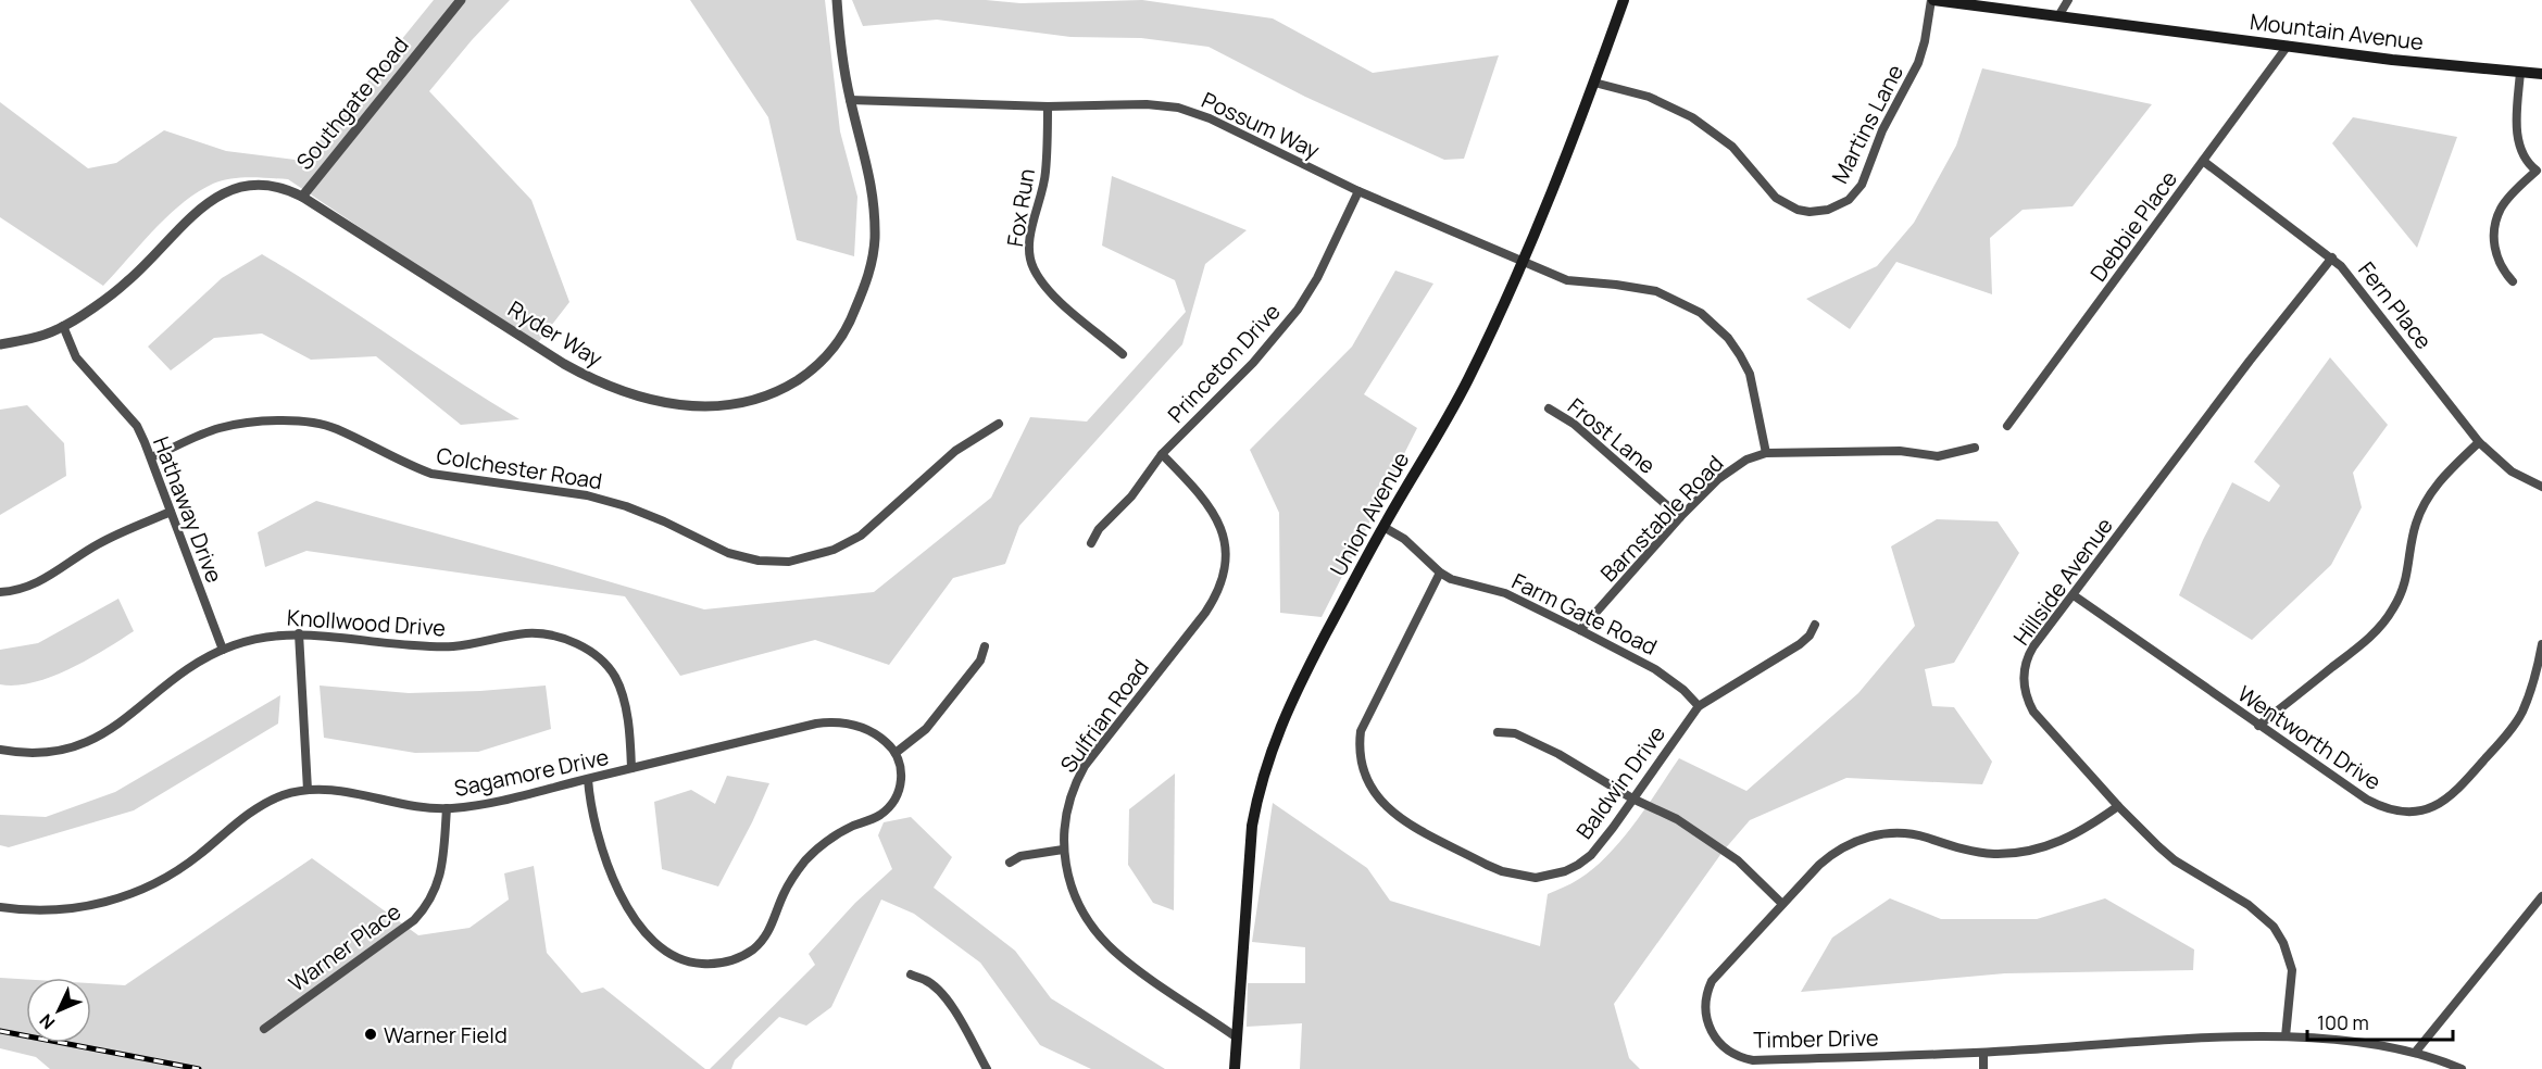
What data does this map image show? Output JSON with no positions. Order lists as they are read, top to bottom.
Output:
{
  "streets": {
    "main road": ["Mountain Avenue", "Union Avenue"],
    "street": [
      "Southgate Road",
      "Martins Lane",
      "Possum Way",
      "Fox Run",
      "Debbie Place",
      "Fern Place",
      "Ryder Way",
      "Princeton Drive",
      "Frost Lane",
      "Colchester Road",
      "Hathaway Drive",
      "Barnstable Road",
      "Hillside Avenue",
      "Farm Gate Road",
      "Knollwood Drive",
      "Sulfrian Road",
      "Wentworth Drive",
      "Sagamore Drive",
      "Baldwin Drive",
      "Warner Place",
      "Timber Drive"
    ]
  },
  "crossings": [
    ["Mountain Avenue", "Martins Lane"],
    ["Mountain Avenue", "Debbie Place"],
    ["Southgate Road", "Ryder Way"],
    ["Southgate Road", "Hathaway Drive"],
    ["Martins Lane", "Union Avenue"],
    ["Possum Way", "Fox Run"],
    ["Possum Way", "Ryder Way"],
    ["Possum Way", "Princeton Drive"],
    ["Possum Way", "Union Avenue"],
    ["Possum Way", "Barnstable Road"],
    ["Debbie Place", "Fern Place"],
    ["Fern Place", "Hillside Avenue"],
    ["Princeton Drive", "Sulfrian Road"],
    ["Frost Lane", "Barnstable Road"],
    ["Colchester Road", "Hathaway Drive"],
    ["Hathaway Drive", "Knollwood Drive"],
    ["Union Avenue", "Farm Gate Road"],
    ["Union Avenue", "Sulfrian Road"],
    ["Barnstable Road", "Farm Gate Road"],
    ["Hillside Avenue", "Wentworth Drive"],
    ["Hillside Avenue", "Timber Drive"],
    ["Farm Gate Road", "Baldwin Drive"],
    ["Knollwood Drive", "Sagamore Drive"],
    ["Sagamore Drive", "Warner Place"]
  ],
  "places": ["Warner Field"],
  "scale_bar": "100 m",
  "north": "bottom left"
}
